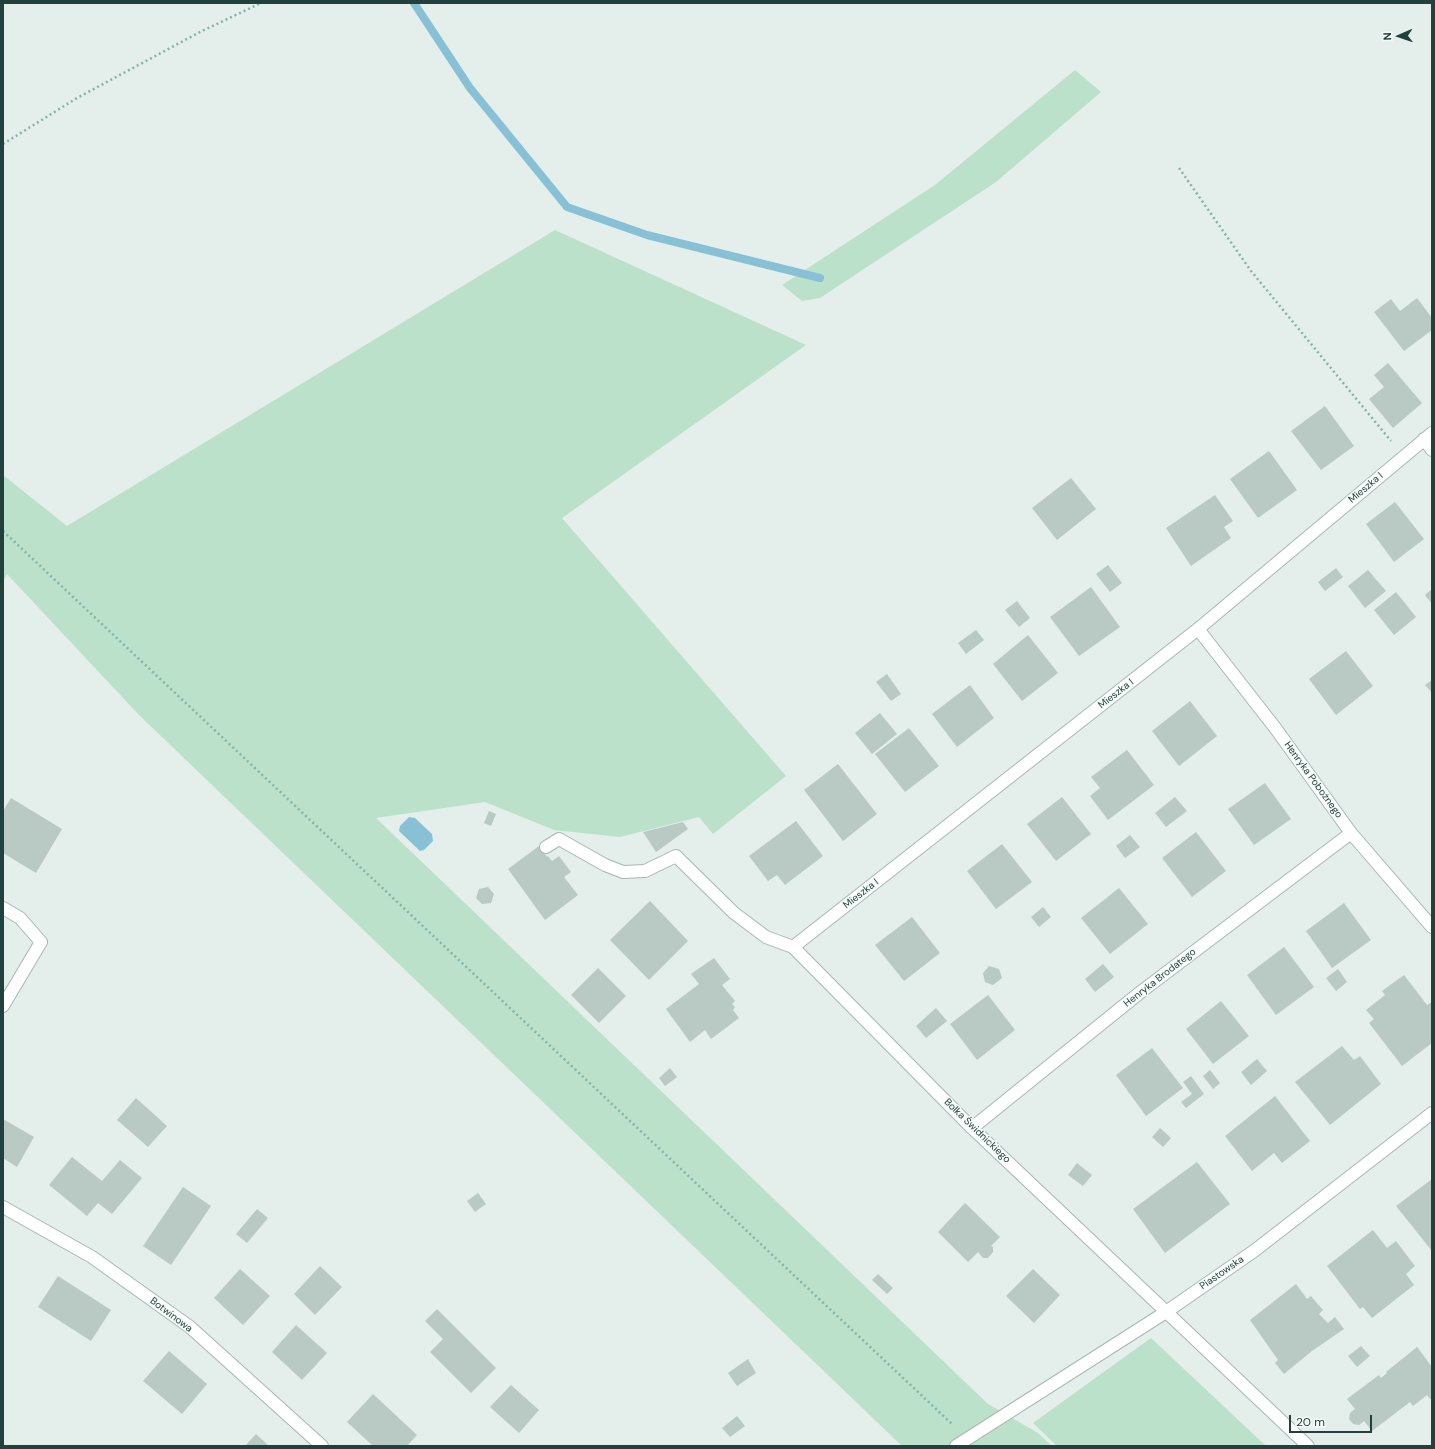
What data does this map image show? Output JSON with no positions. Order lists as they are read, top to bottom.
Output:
{
  "streets": {
    "street": [
      "Mieszka I",
      "Henryka Pobożnego",
      "Henryka Brodatego",
      "Bolka Świdnickiego",
      "Piastowska",
      "Botwinowa"
    ]
  },
  "crossings": [
    ["Mieszka I", "Henryka Pobożnego"],
    ["Mieszka I", "Bolka Świdnickiego"],
    ["Henryka Pobożnego", "Henryka Brodatego"],
    ["Henryka Brodatego", "Bolka Świdnickiego"],
    ["Bolka Świdnickiego", "Piastowska"]
  ],
  "scale_bar": "20 m",
  "north": "left"
}
